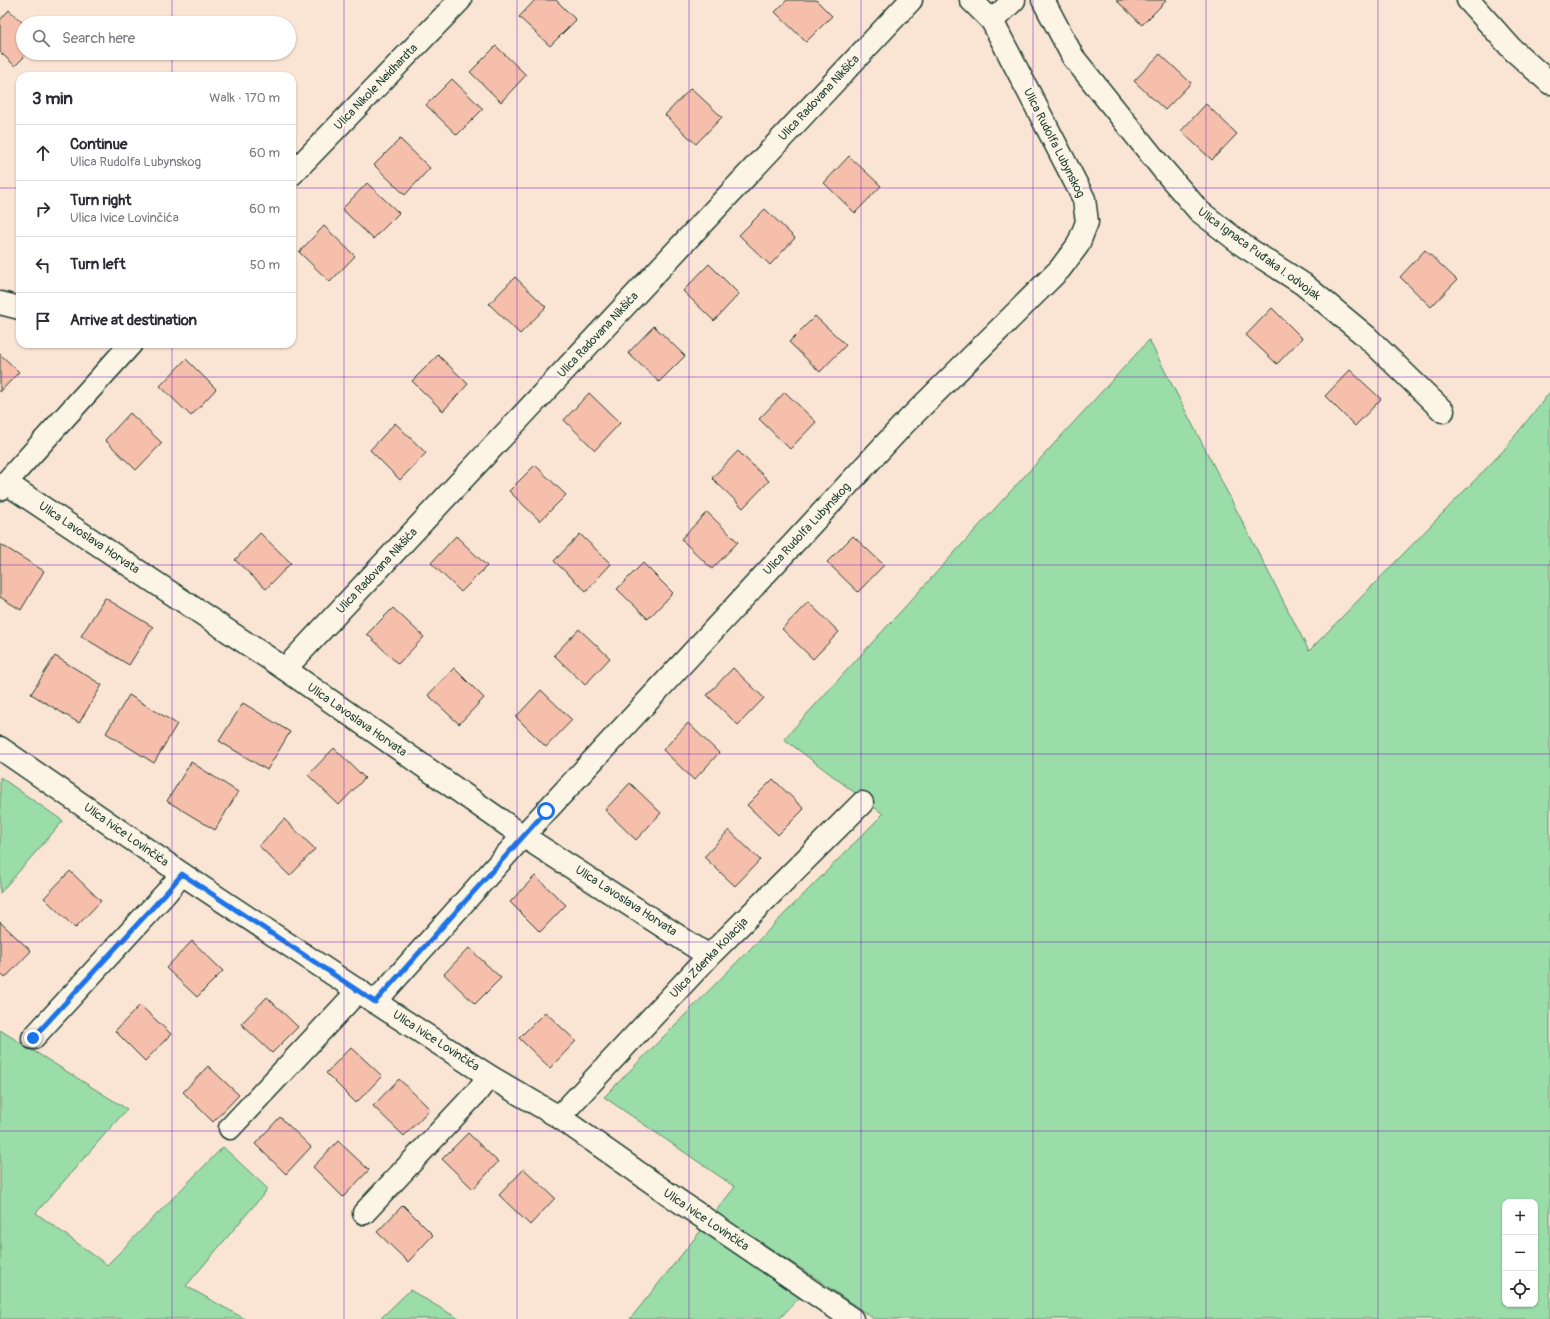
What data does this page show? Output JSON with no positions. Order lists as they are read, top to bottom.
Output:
{
  "streets": {
    "street": [
      "Ulica Nikole Neidhardta",
      "Ulica Radovana Nikšića",
      "Ulica Rudolfa Lubynskog",
      "Ulica Ignaca Puđaka I. odvojak",
      "Ulica Lavoslava Horvata",
      "Ulica Ivice Lovinčića",
      "Ulica Zdenka Kolacija"
    ]
  },
  "crossings": [
    ["Ulica Radovana Nikšića", "Ulica Lavoslava Horvata"],
    ["Ulica Rudolfa Lubynskog", "Ulica Lavoslava Horvata"],
    ["Ulica Rudolfa Lubynskog", "Ulica Ivice Lovinčića"],
    ["Ulica Lavoslava Horvata", "Ulica Zdenka Kolacija"],
    ["Ulica Ivice Lovinčića", "Ulica Zdenka Kolacija"]
  ],
  "page": {
    "search": "Search here",
    "heading": ["3 min", "Walk · 170 m"],
    "list": [
      ["Continue", "Ulica Rudolfa Lubynskog", "60 m"],
      ["Turn right", "Ulica Ivice Lovinčića", "60 m"],
      ["Turn left", "50 m"],
      "Arrive at destination"
    ],
    "map_buttons": ["+", "−"]
  }
}
